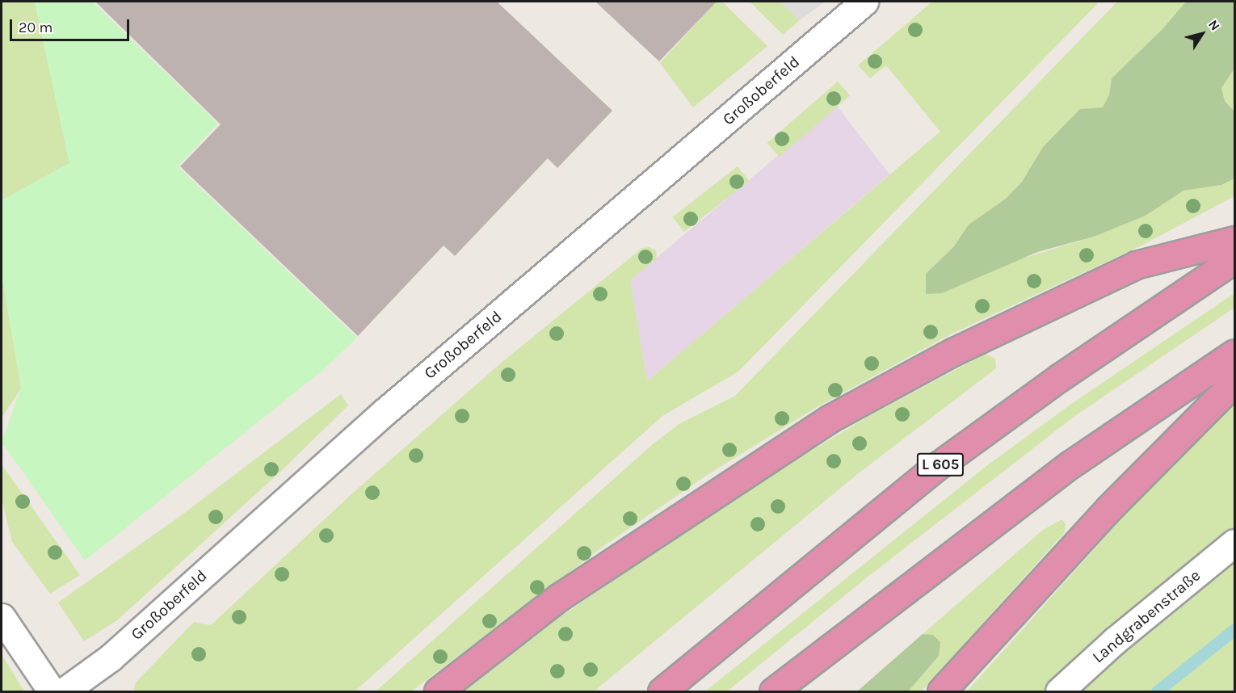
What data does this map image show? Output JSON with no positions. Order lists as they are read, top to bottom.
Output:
{
  "streets": {
    "highway": ["L 605"],
    "street": ["Großoberfeld", "Landgrabenstraße"]
  },
  "scale_bar": "20 m",
  "north": "top right"
}
